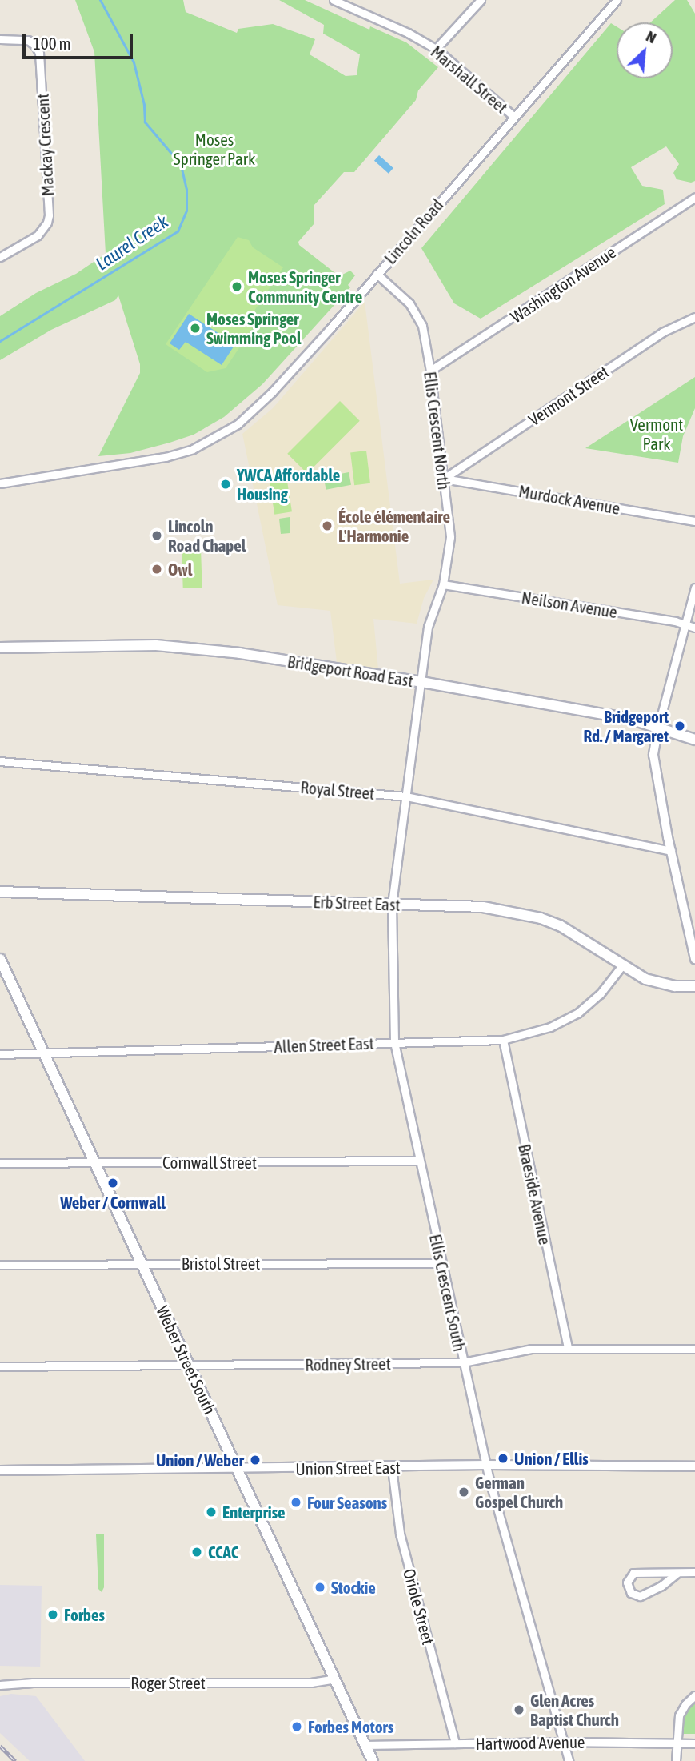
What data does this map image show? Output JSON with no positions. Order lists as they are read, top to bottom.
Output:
{
  "streets": {
    "main road": ["Bridgeport Road East", "Erb Street East", "Weber Street South"],
    "street": [
      "Marshall Street",
      "Mackay Crescent",
      "Lincoln Road",
      "Washington Avenue",
      "Vermont Street",
      "Ellis Crescent North",
      "Murdock Avenue",
      "Neilson Avenue",
      "Royal Street",
      "Allen Street East",
      "Cornwall Street",
      "Braeside Avenue",
      "Bristol Street",
      "Ellis Crescent South",
      "Rodney Street",
      "Union Street East",
      "Oriole Street",
      "Roger Street",
      "Hartwood Avenue"
    ]
  },
  "crossings": [
    ["Marshall Street", "Lincoln Road"],
    ["Lincoln Road", "Ellis Crescent North"],
    ["Washington Avenue", "Ellis Crescent North"],
    ["Vermont Street", "Ellis Crescent North"],
    ["Vermont Street", "Murdock Avenue"],
    ["Ellis Crescent North", "Murdock Avenue"],
    ["Ellis Crescent North", "Neilson Avenue"],
    ["Ellis Crescent North", "Bridgeport Road East"],
    ["Ellis Crescent North", "Royal Street"],
    ["Ellis Crescent North", "Erb Street East"],
    ["Ellis Crescent North", "Ellis Crescent South"],
    ["Erb Street East", "Allen Street East"],
    ["Erb Street East", "Ellis Crescent South"],
    ["Allen Street East", "Braeside Avenue"],
    ["Allen Street East", "Ellis Crescent South"],
    ["Allen Street East", "Weber Street South"],
    ["Cornwall Street", "Ellis Crescent South"],
    ["Cornwall Street", "Weber Street South"],
    ["Braeside Avenue", "Rodney Street"],
    ["Bristol Street", "Ellis Crescent South"],
    ["Bristol Street", "Weber Street South"],
    ["Ellis Crescent South", "Rodney Street"],
    ["Ellis Crescent South", "Union Street East"],
    ["Ellis Crescent South", "Hartwood Avenue"],
    ["Weber Street South", "Rodney Street"],
    ["Weber Street South", "Union Street East"],
    ["Weber Street South", "Roger Street"],
    ["Weber Street South", "Hartwood Avenue"],
    ["Union Street East", "Oriole Street"],
    ["Oriole Street", "Hartwood Avenue"]
  ],
  "water": ["Laurel Creek"],
  "parks": ["Moses Springer Park", "Vermont Park"],
  "places": [
    "Moses Springer Community Centre",
    "Moses Springer Swimming Pool",
    "YWCA Affordable Housing",
    "École élémentaire L'Harmonie",
    "Lincoln Road Chapel",
    "Owl",
    "Bridgeport Rd. / Margaret",
    "Weber / Cornwall",
    "Union / Ellis",
    "Union / Weber",
    "German Gospel Church",
    "Four Seasons",
    "Enterprise",
    "CCAC",
    "Stockie",
    "Forbes",
    "Glen Acres Baptist Church",
    "Forbes Motors"
  ],
  "scale_bar": "100 m",
  "north": "top right"
}
